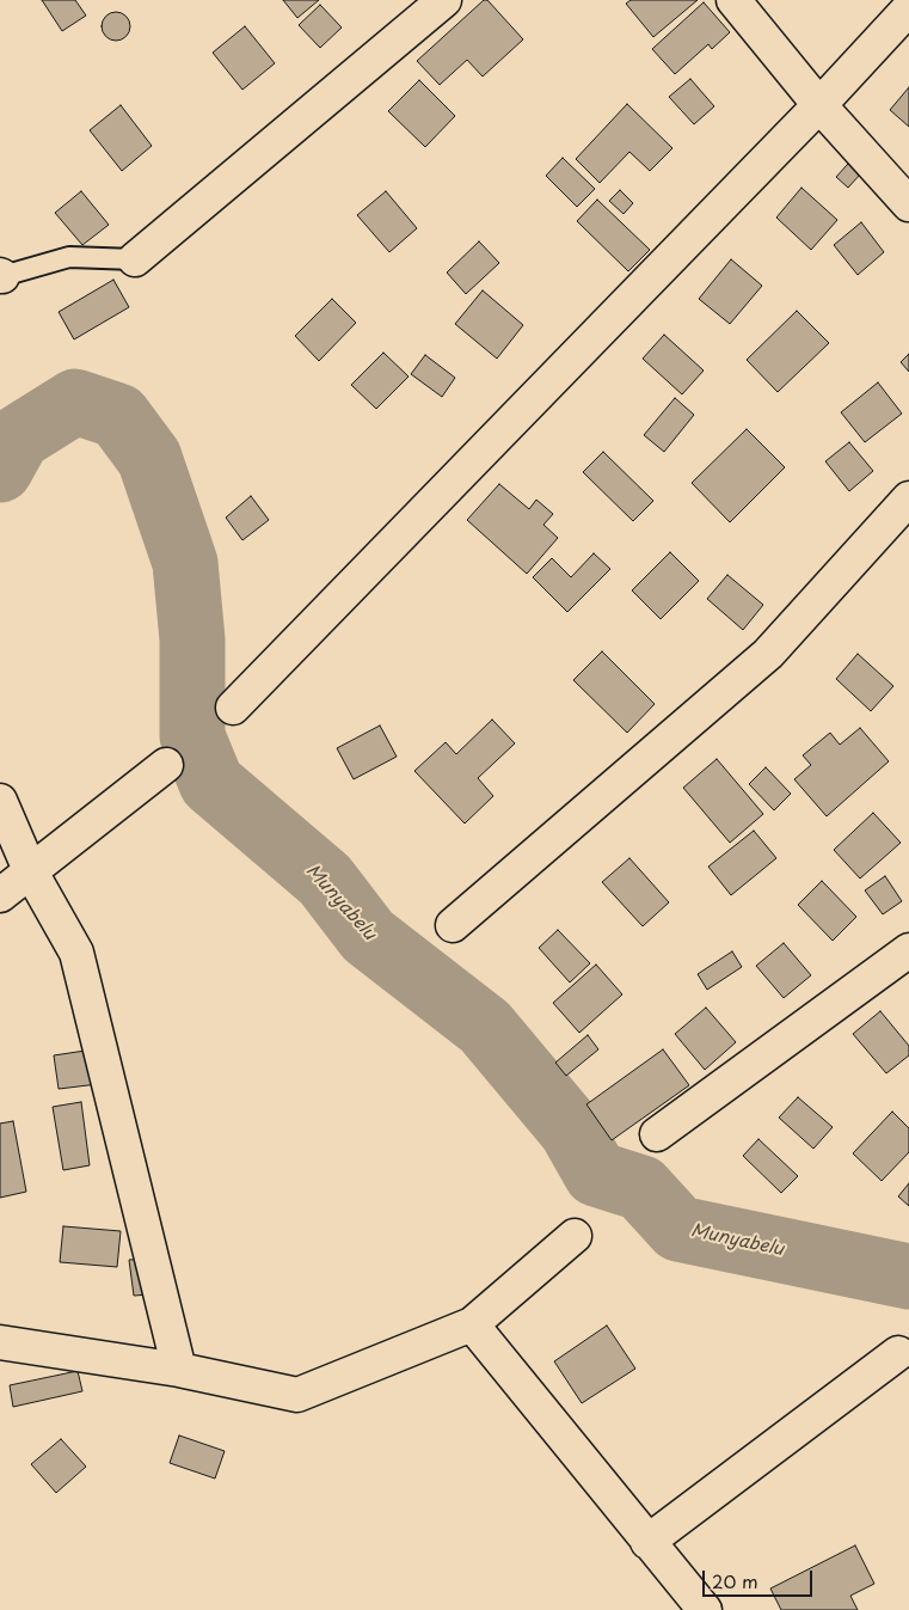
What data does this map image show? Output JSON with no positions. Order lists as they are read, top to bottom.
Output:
{
  "water": ["Munyabelu"],
  "scale_bar": "20 m"
}
